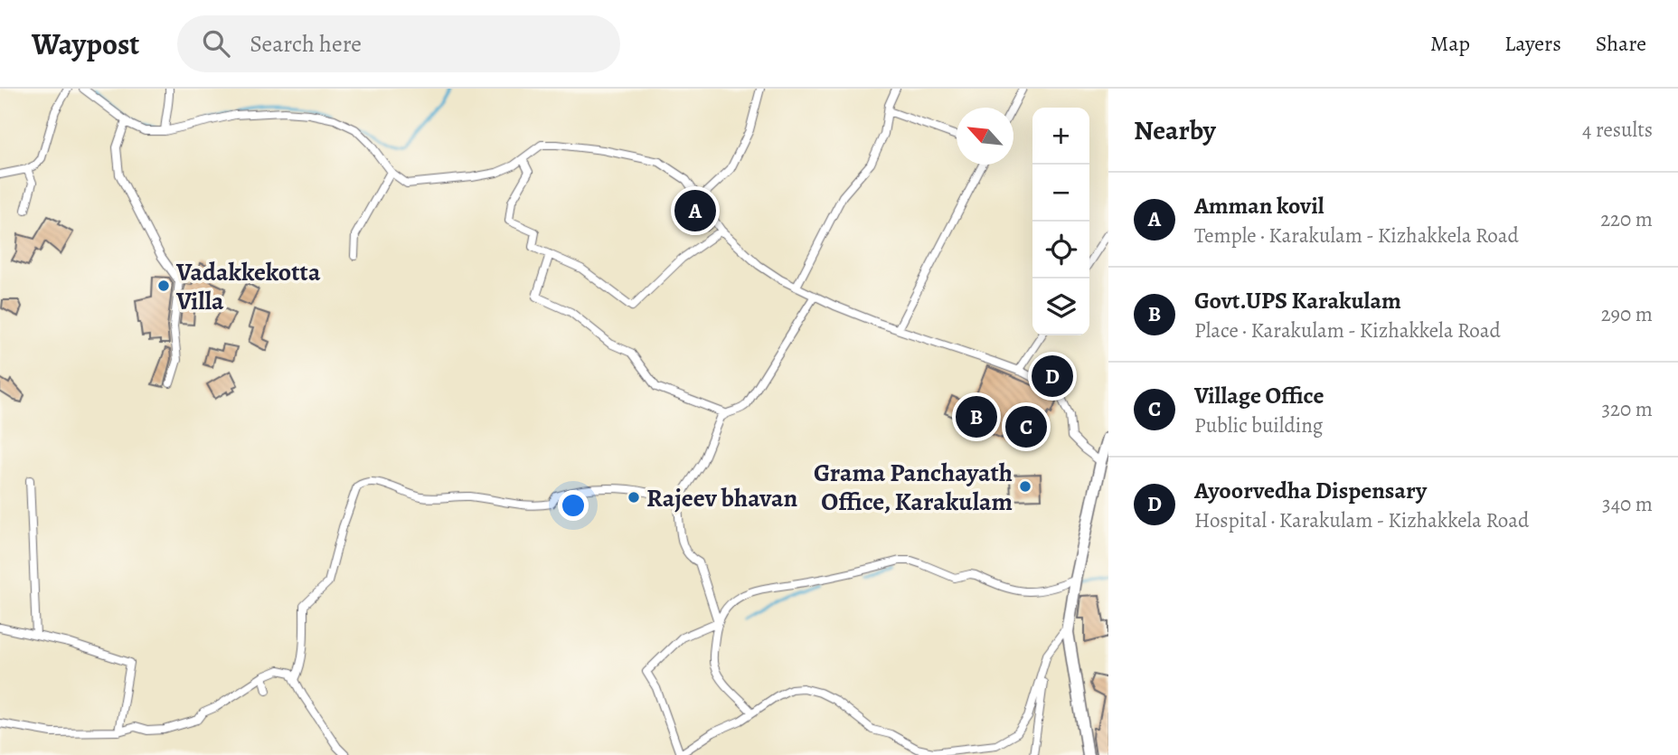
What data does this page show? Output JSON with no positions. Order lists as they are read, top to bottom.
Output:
{
  "places": ["Vadakkekotta Villa", "Grama Panchayath Office, Karakulam", "Rajeev bhavan"],
  "north": "top left",
  "page": {
    "header": "Waypost",
    "search": "Search here",
    "nav": ["Map", "Layers", "Share"],
    "heading": ["Nearby", "4 results"],
    "map_buttons": ["+", "−"],
    "list": [
      {
        "mark": "A",
        "name": "Amman kovil",
        "note": "Temple · Karakulam - Kizhakkela Road",
        "value": "220 m"
      },
      {
        "mark": "B",
        "name": "Govt.UPS Karakulam",
        "note": "Place · Karakulam - Kizhakkela Road",
        "value": "290 m"
      },
      {
        "mark": "C",
        "name": "Village Office",
        "note": "Public building",
        "value": "320 m"
      },
      {
        "mark": "D",
        "name": "Ayoorvedha Dispensary",
        "note": "Hospital · Karakulam - Kizhakkela Road",
        "value": "340 m"
      }
    ],
    "pins": [
      "A",
      "D",
      "B",
      "C"
    ]
  }
}
